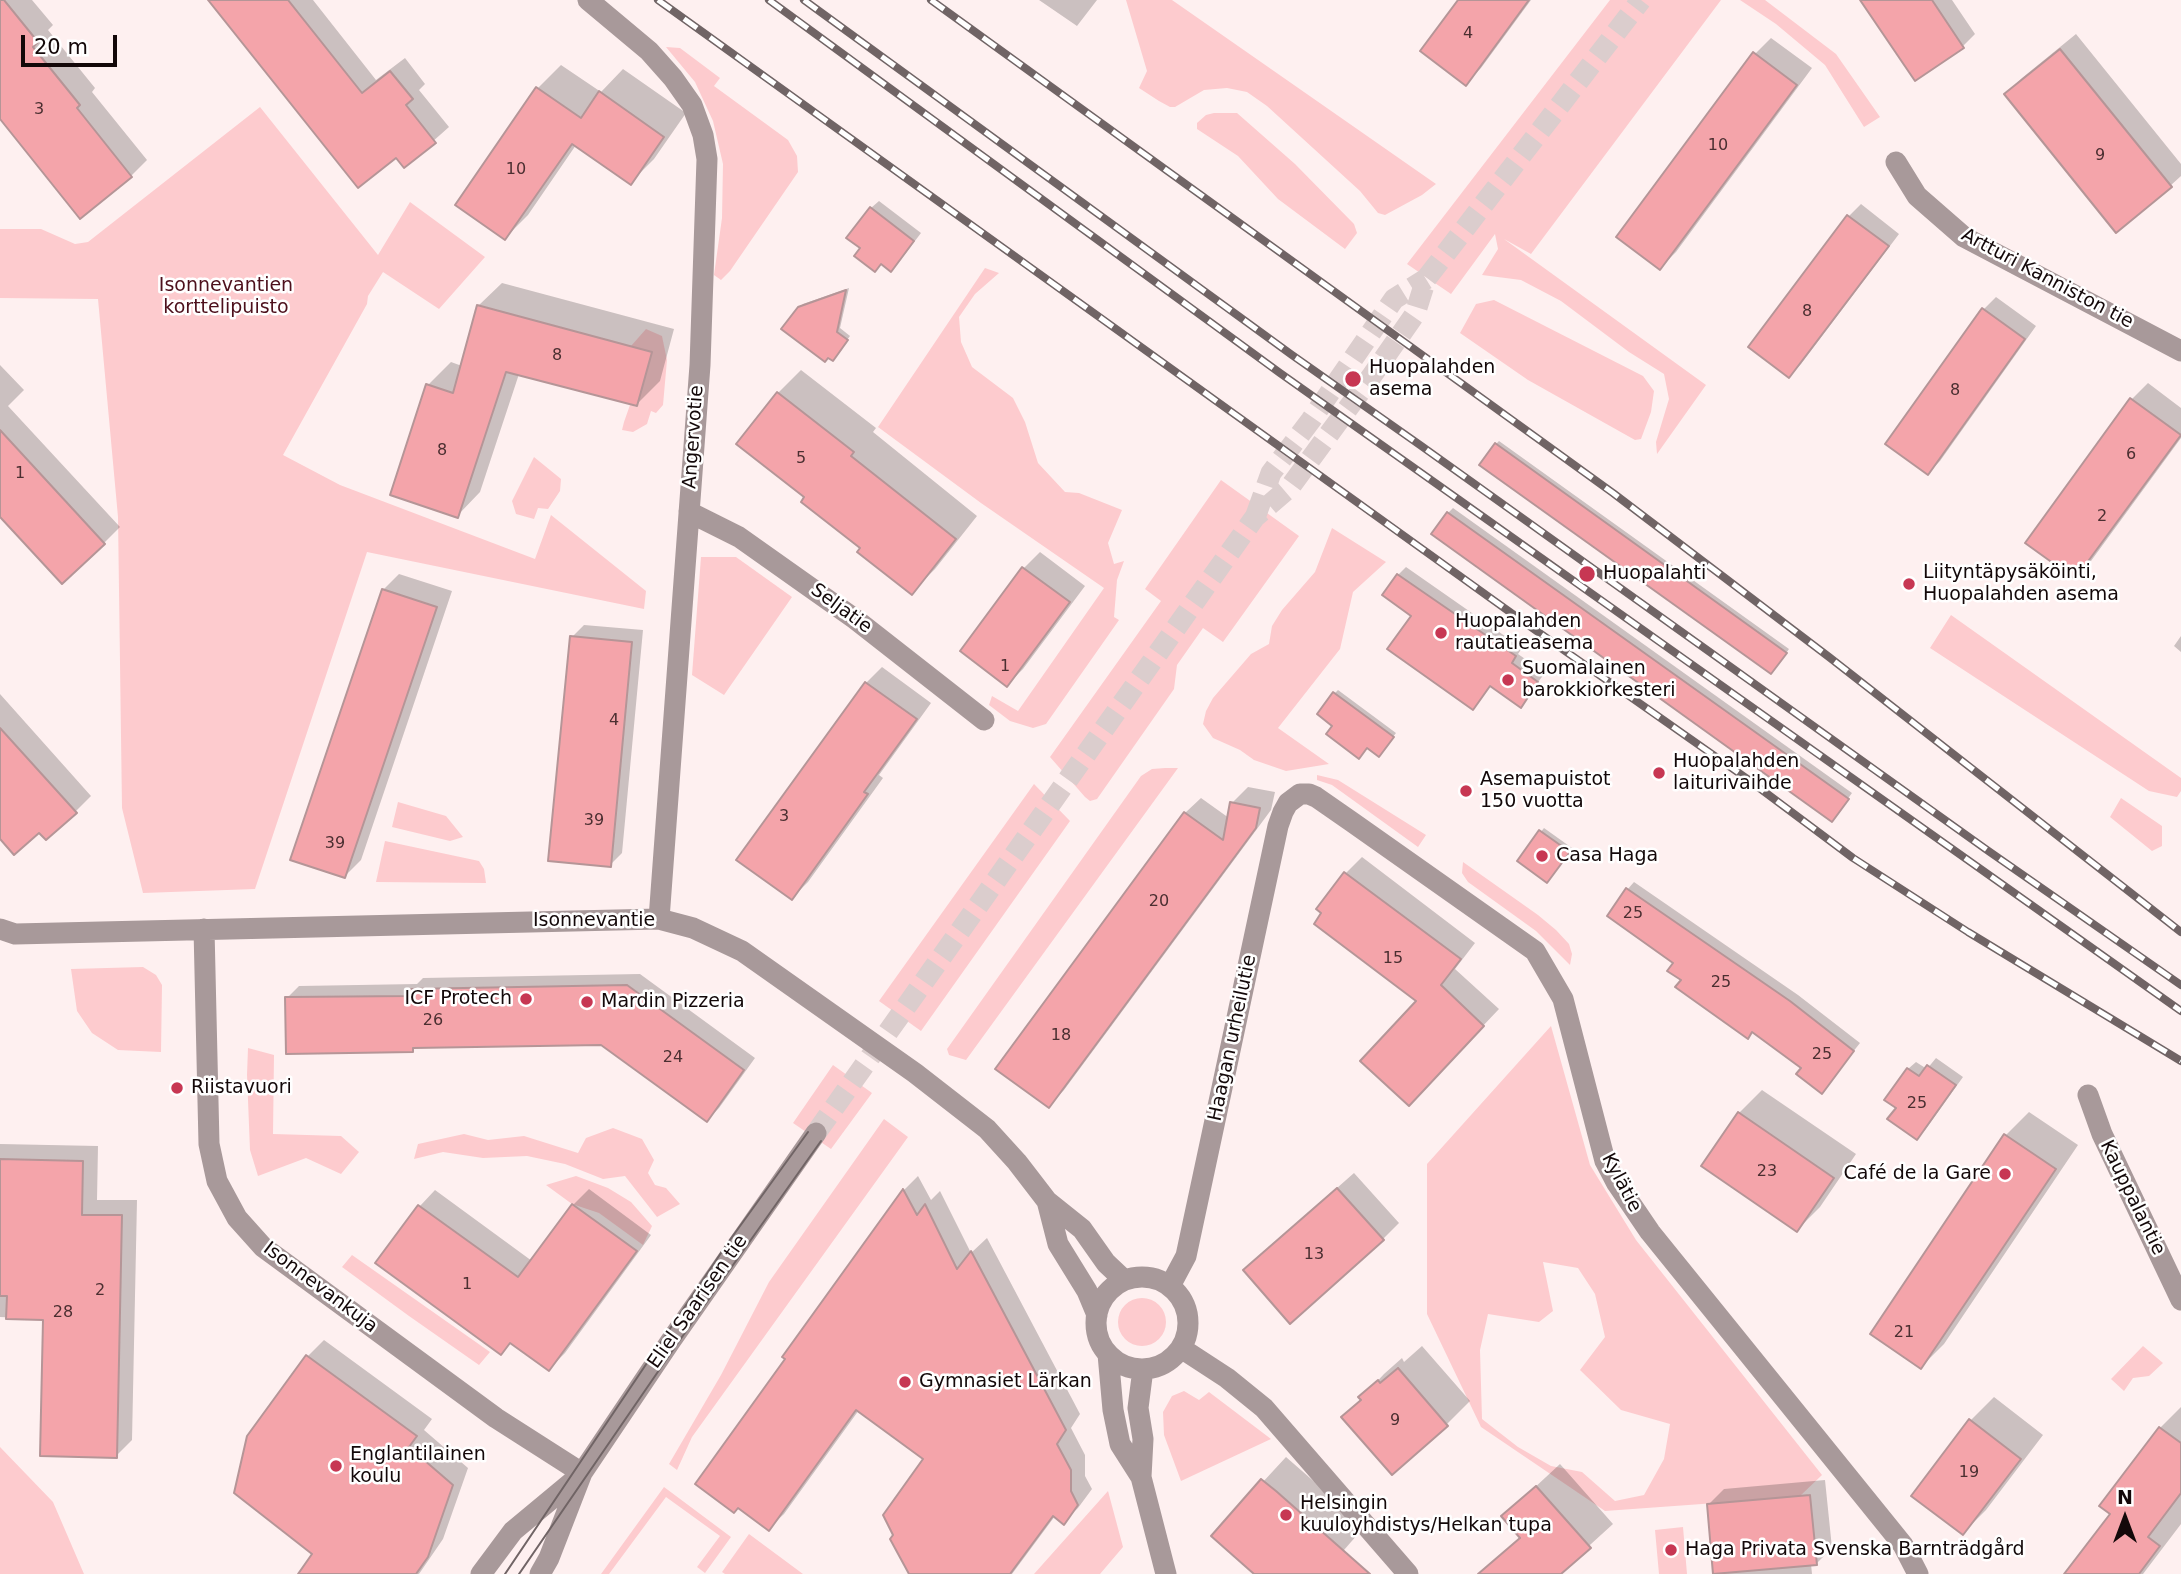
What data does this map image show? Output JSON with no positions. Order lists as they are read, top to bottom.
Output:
{
  "streets": {
    "street": [
      "Artturi Kanniston tie",
      "Angervotie",
      "Seljatie",
      "Isonnevantie",
      "Haagan urheilutie",
      "Kylätie",
      "Kauppalantie",
      "Isonnevankuja",
      "Eliel Saarisen tie"
    ]
  },
  "crossings": [
    ["Angervotie", "Seljatie"],
    ["Angervotie", "Isonnevantie"],
    ["Isonnevantie", "Haagan urheilutie"],
    ["Isonnevantie", "Isonnevankuja"],
    ["Haagan urheilutie", "Kylätie"],
    ["Isonnevankuja", "Eliel Saarisen tie"]
  ],
  "parks": ["Isonnevantien korttelipuisto"],
  "places": [
    "Huopalahden asema",
    "Huopalahti",
    "Liityntäpysäköinti, Huopalahden asema",
    "Huopalahden rautatieasema",
    "Suomalainen barokkiorkesteri",
    "Huopalahden laiturivaihde",
    "Asemapuistot 150 vuotta",
    "Casa Haga",
    "ICF Protech",
    "Mardin Pizzeria",
    "Riistavuori",
    "Café de la Gare",
    "Gymnasiet Lärkan",
    "Englantilainen koulu",
    "Helsingin kuuloyhdistys/Helkan tupa",
    "Haga Privata Svenska Barnträdgård"
  ],
  "house_numbers": [
    "4",
    "3",
    "10",
    "9",
    "10",
    "8",
    "8",
    "8",
    "8",
    "6",
    "5",
    "1",
    "2",
    "1",
    "4",
    "3",
    "39",
    "39",
    "20",
    "25",
    "15",
    "25",
    "26",
    "18",
    "25",
    "24",
    "25",
    "23",
    "13",
    "1",
    "2",
    "28",
    "21",
    "9",
    "19"
  ],
  "scale_bar": "20 m",
  "north": "top"
}
